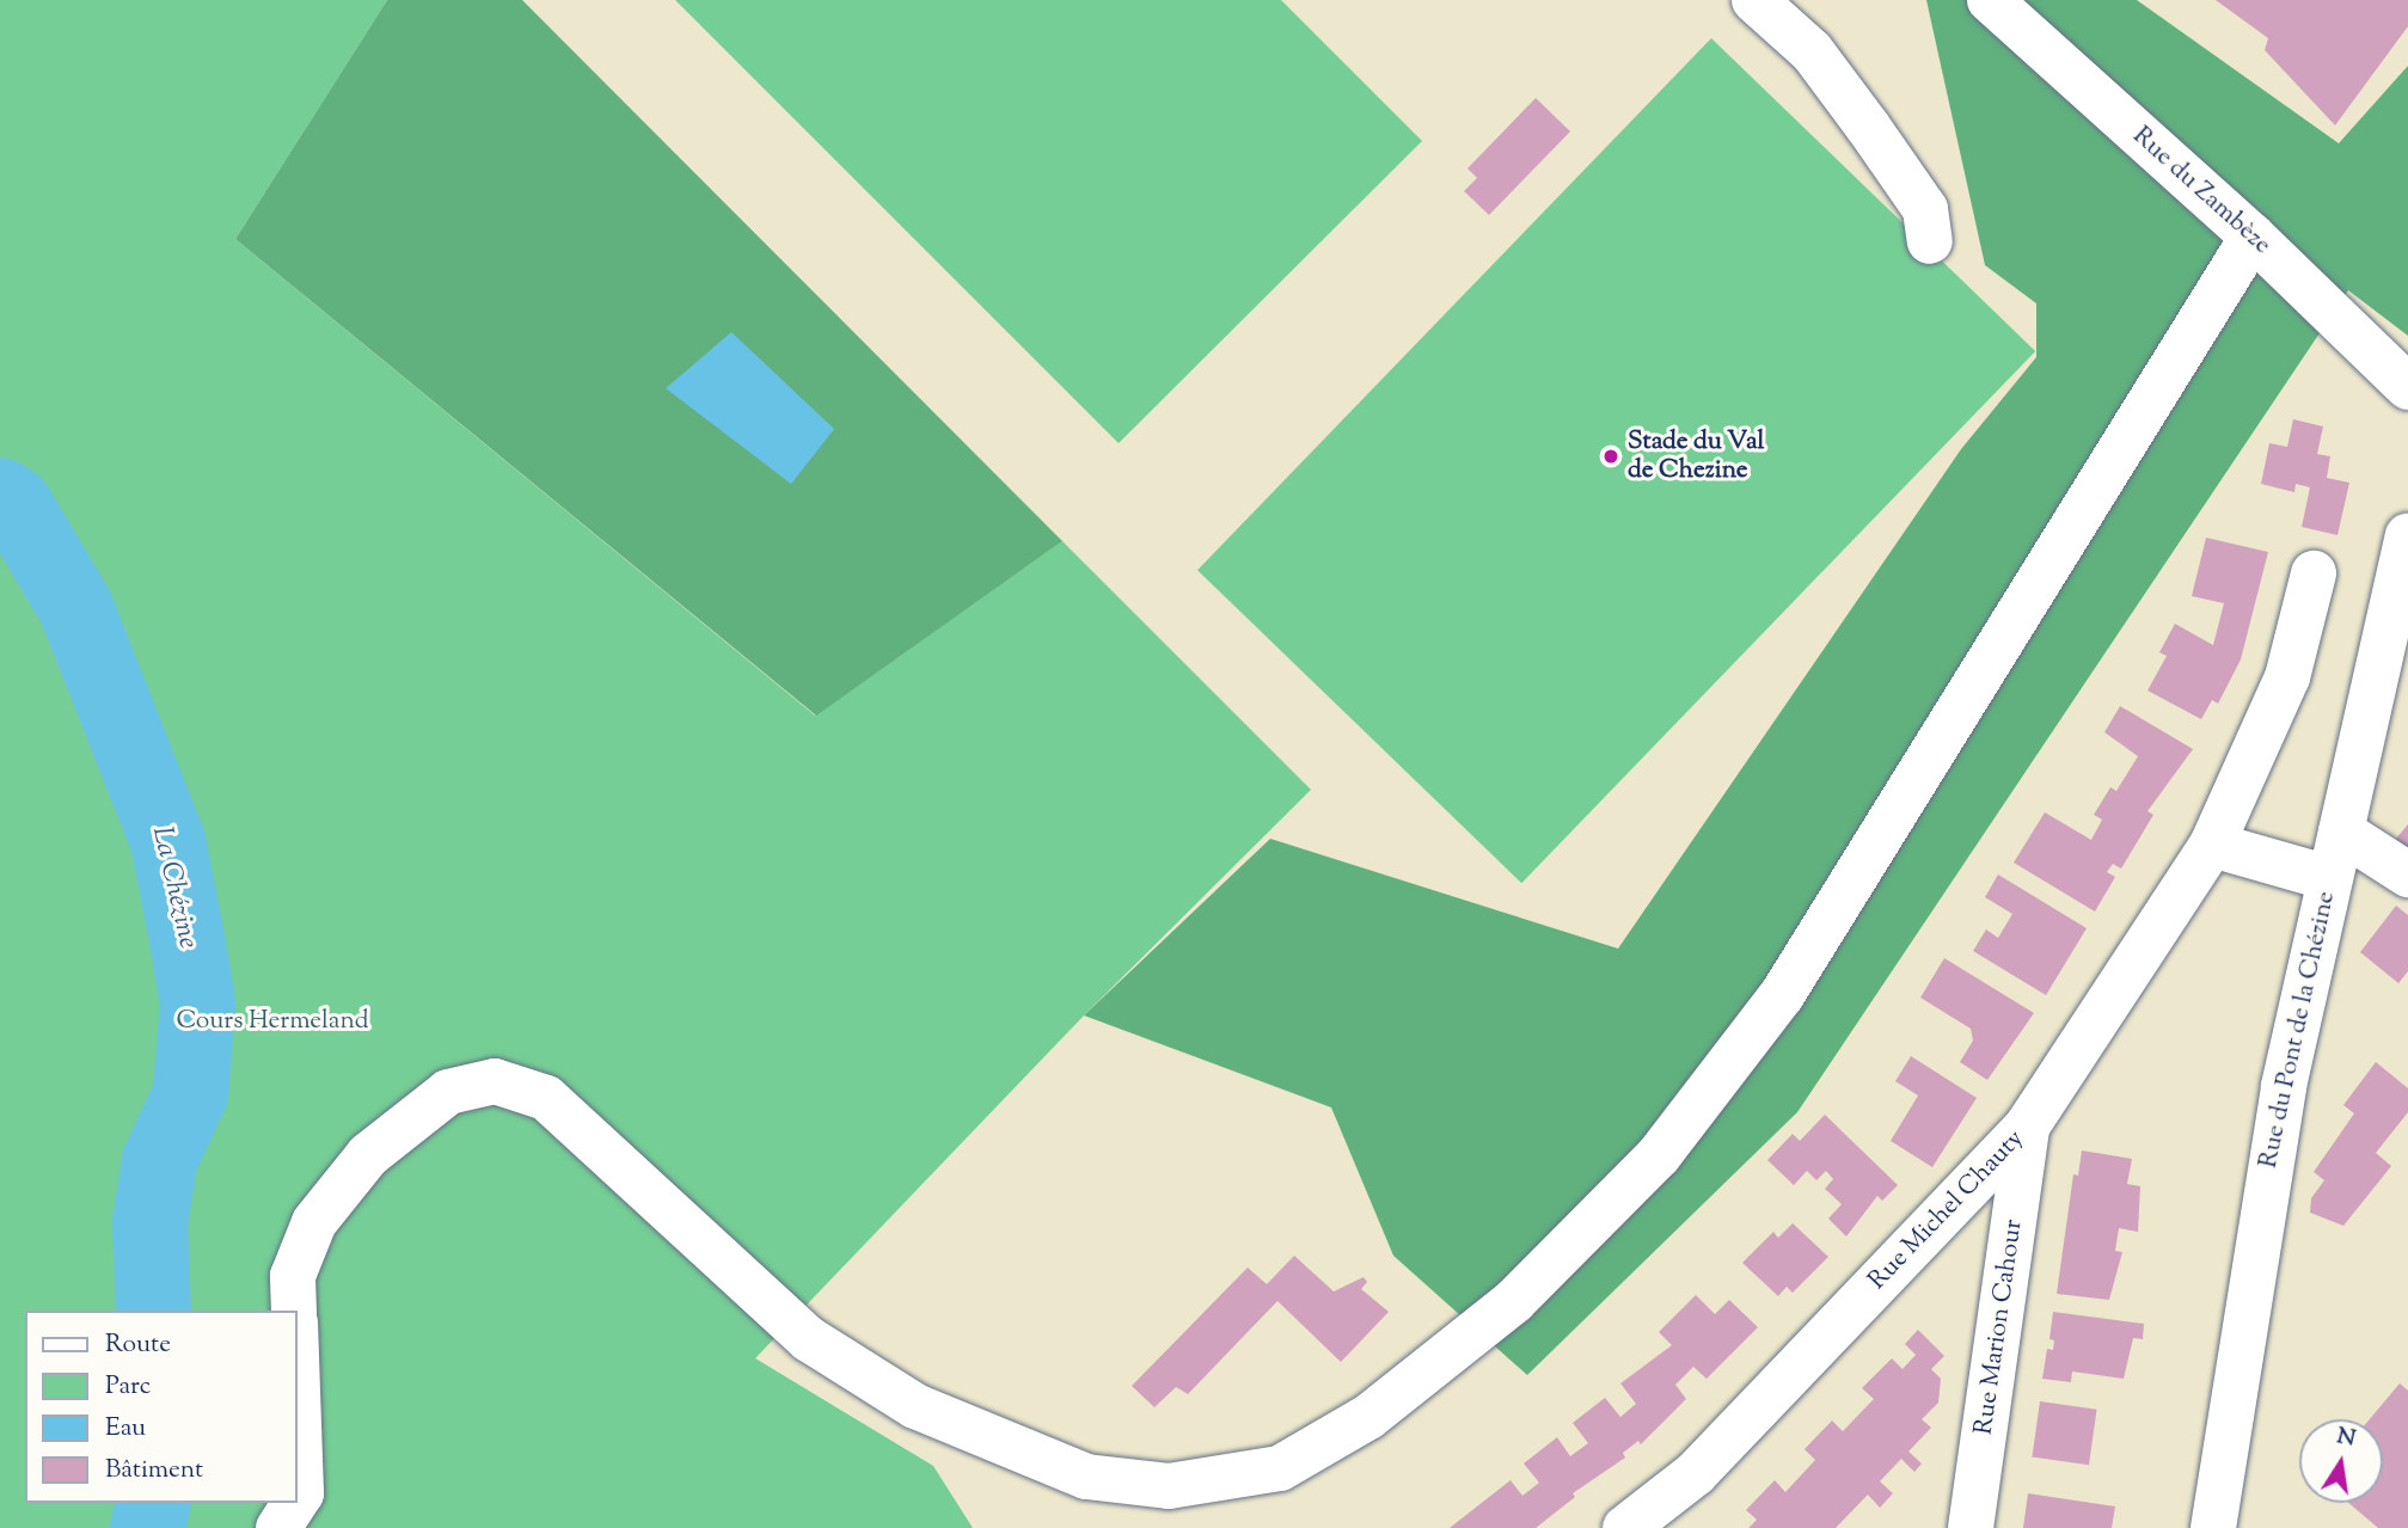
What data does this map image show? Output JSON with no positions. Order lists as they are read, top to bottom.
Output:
{
  "streets": {
    "street": [
      "Rue du Zambèze",
      "Rue du Pont de la Chézine",
      "Rue Michel Chauty",
      "Rue Marion Cahour"
    ]
  },
  "crossings": [
    ["Rue Michel Chauty", "Rue Marion Cahour"]
  ],
  "water": ["La Chézine"],
  "parks": ["Cours Hermeland"],
  "places": ["Stade du Val de Chezine"],
  "legend": [
    "Route",
    "Parc",
    "Eau",
    "Bâtiment"
  ],
  "north": "top"
}
